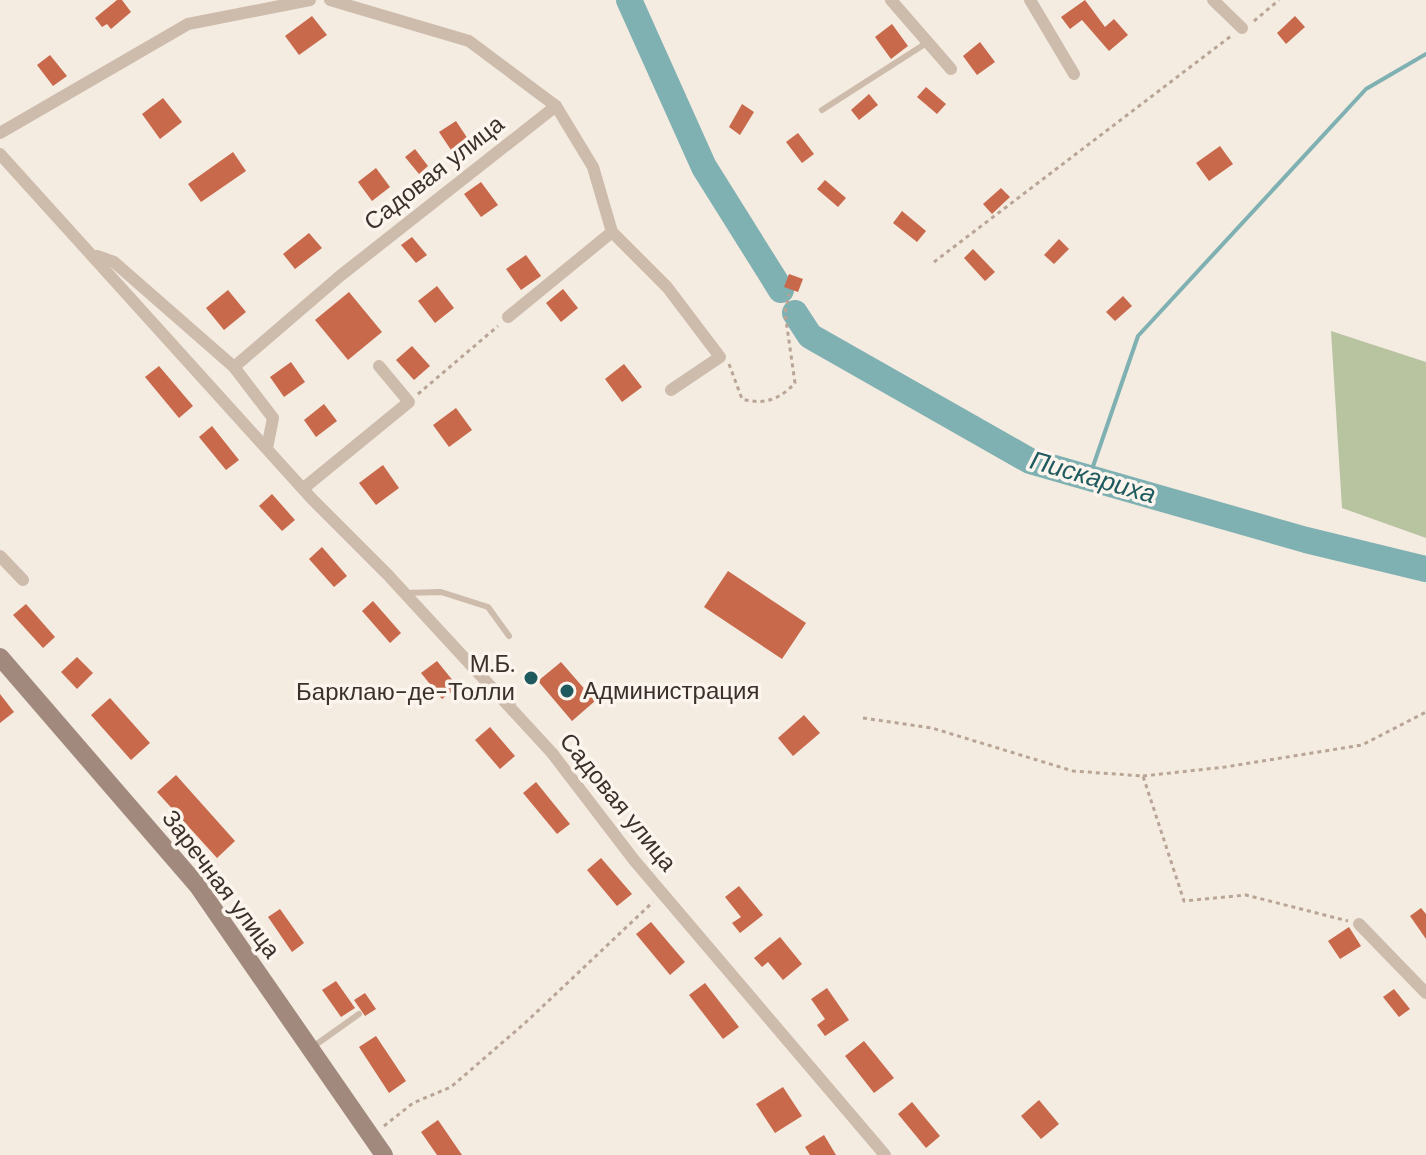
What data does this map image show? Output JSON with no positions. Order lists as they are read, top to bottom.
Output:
{
  "streets": {
    "street": ["Садовая улица", "Заречная улица"]
  },
  "water": ["Пискариха"],
  "places": ["М.Б. Барклаю-де-Толли", "Администрация"]
}
